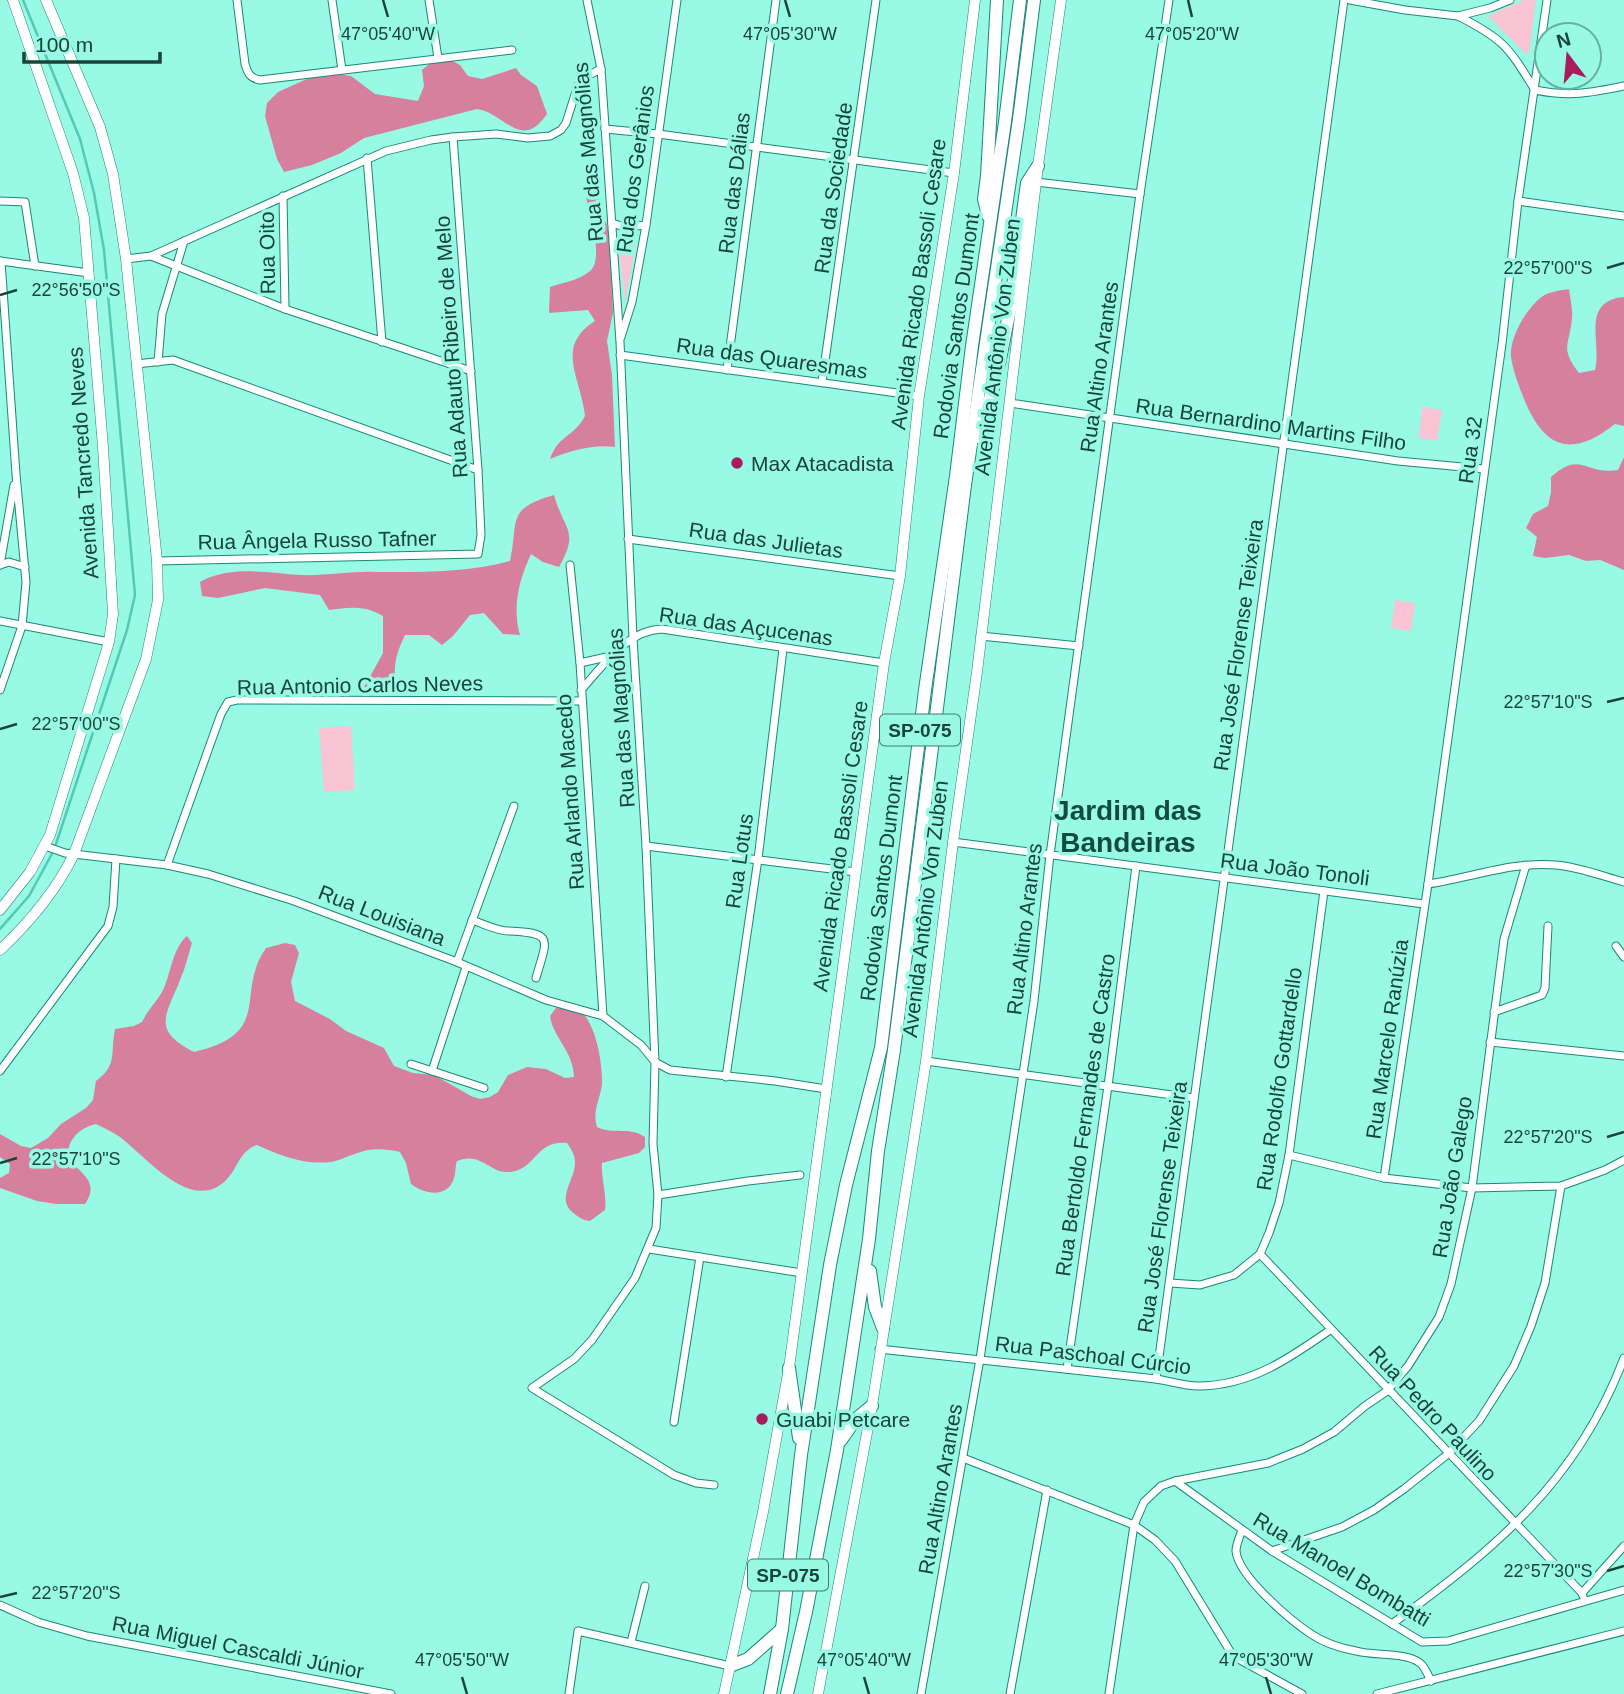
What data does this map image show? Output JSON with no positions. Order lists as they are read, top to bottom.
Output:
{
  "streets": {
    "highway": ["Rodovia Santos Dumont", "SP-075"],
    "street": [
      "Rua das Magnólias",
      "Rua dos Gerânios",
      "Rua das Dálias",
      "Rua da Sociedade",
      "Rua Oito",
      "Avenida Ricado Bassoli Cesare",
      "Rua Adauto Ribeiro de Melo",
      "Avenida Antônio Von Zuben",
      "Rua das Quaresmas",
      "Rua Altino Arantes",
      "Rua Bernardino Martins Filho",
      "Rua 32",
      "Avenida Tancredo Neves",
      "Rua Ângela Russo Tafner",
      "Rua das Julietas",
      "Rua das Açucenas",
      "Rua José Florense Teixeira",
      "Rua Antonio Carlos Neves",
      "Rua Arlando Macedo",
      "Rua Lotus",
      "Rua João Tonoli",
      "Rua Louisiana",
      "Rua Marcelo Ranúzia",
      "Rua Rodolfo Gottardello",
      "Rua Bertoldo Fernandes de Castro",
      "Rua João Galego",
      "Rua Paschoal Cúrcio",
      "Rua Pedro Paulino",
      "Rua Manoel Bombatti",
      "Rua Miguel Cascaldi Júnior"
    ]
  },
  "crossings": [
    ["Rua das Magnólias", "Rua dos Gerânios"],
    ["Rua das Magnólias", "Rua das Quaresmas"],
    ["Rua das Magnólias", "Rua das Julietas"],
    ["Rua das Magnólias", "Rua das Açucenas"],
    ["Rua das Magnólias", "Rua Louisiana"],
    ["Rua das Dálias", "Rua das Quaresmas"],
    ["Rua da Sociedade", "Rua das Quaresmas"],
    ["Avenida Ricado Bassoli Cesare", "Rua das Quaresmas"],
    ["Avenida Ricado Bassoli Cesare", "Rua das Julietas"],
    ["Avenida Ricado Bassoli Cesare", "Rua das Açucenas"],
    ["Rua Adauto Ribeiro de Melo", "Rua Ângela Russo Tafner"],
    ["Avenida Antônio Von Zuben", "Rua Bernardino Martins Filho"],
    ["Avenida Antônio Von Zuben", "Rua João Tonoli"],
    ["Avenida Antônio Von Zuben", "Rua Paschoal Cúrcio"],
    ["Rua Altino Arantes", "Rua Bernardino Martins Filho"],
    ["Rua Altino Arantes", "Rua João Tonoli"],
    ["Rua Altino Arantes", "Rua Paschoal Cúrcio"],
    ["Rua Bernardino Martins Filho", "Rua 32"],
    ["Rua Bernardino Martins Filho", "Rua José Florense Teixeira"],
    ["Rua 32", "Rua João Tonoli"],
    ["Rua 32", "Rua Marcelo Ranúzia"],
    ["Avenida Tancredo Neves", "Rua Louisiana"],
    ["Rua das Açucenas", "Rua Arlando Macedo"],
    ["Rua das Açucenas", "Rua Lotus"],
    ["Rua José Florense Teixeira", "Rua João Tonoli"],
    ["Rua José Florense Teixeira", "Rua Paschoal Cúrcio"],
    ["Rua Antonio Carlos Neves", "Rua Arlando Macedo"],
    ["Rua Antonio Carlos Neves", "Rua Louisiana"],
    ["Rua Arlando Macedo", "Rua Louisiana"],
    ["Rua João Tonoli", "Rua Marcelo Ranúzia"],
    ["Rua João Tonoli", "Rua Rodolfo Gottardello"],
    ["Rua João Tonoli", "Rua Bertoldo Fernandes de Castro"],
    ["Rua Rodolfo Gottardello", "Rua Pedro Paulino"],
    ["Rua Bertoldo Fernandes de Castro", "Rua Paschoal Cúrcio"],
    ["Rua João Galego", "Rua Pedro Paulino"],
    ["Rua João Galego", "Rua Manoel Bombatti"],
    ["Rua Paschoal Cúrcio", "Rua Pedro Paulino"],
    ["Rua Pedro Paulino", "Rua Manoel Bombatti"]
  ],
  "districts": ["Jardim das Bandeiras"],
  "places": ["Max Atacadista", "Guabi Petcare"],
  "scale_bar": "100 m",
  "north": "top",
  "coordinates": [
    "47°05'40\"W",
    "47°05'30\"W",
    "47°05'20\"W",
    "22°57'00\"S",
    "22°56'50\"S",
    "22°57'10\"S",
    "22°57'20\"S",
    "22°57'30\"S",
    "47°05'50\"W"
  ]
}
